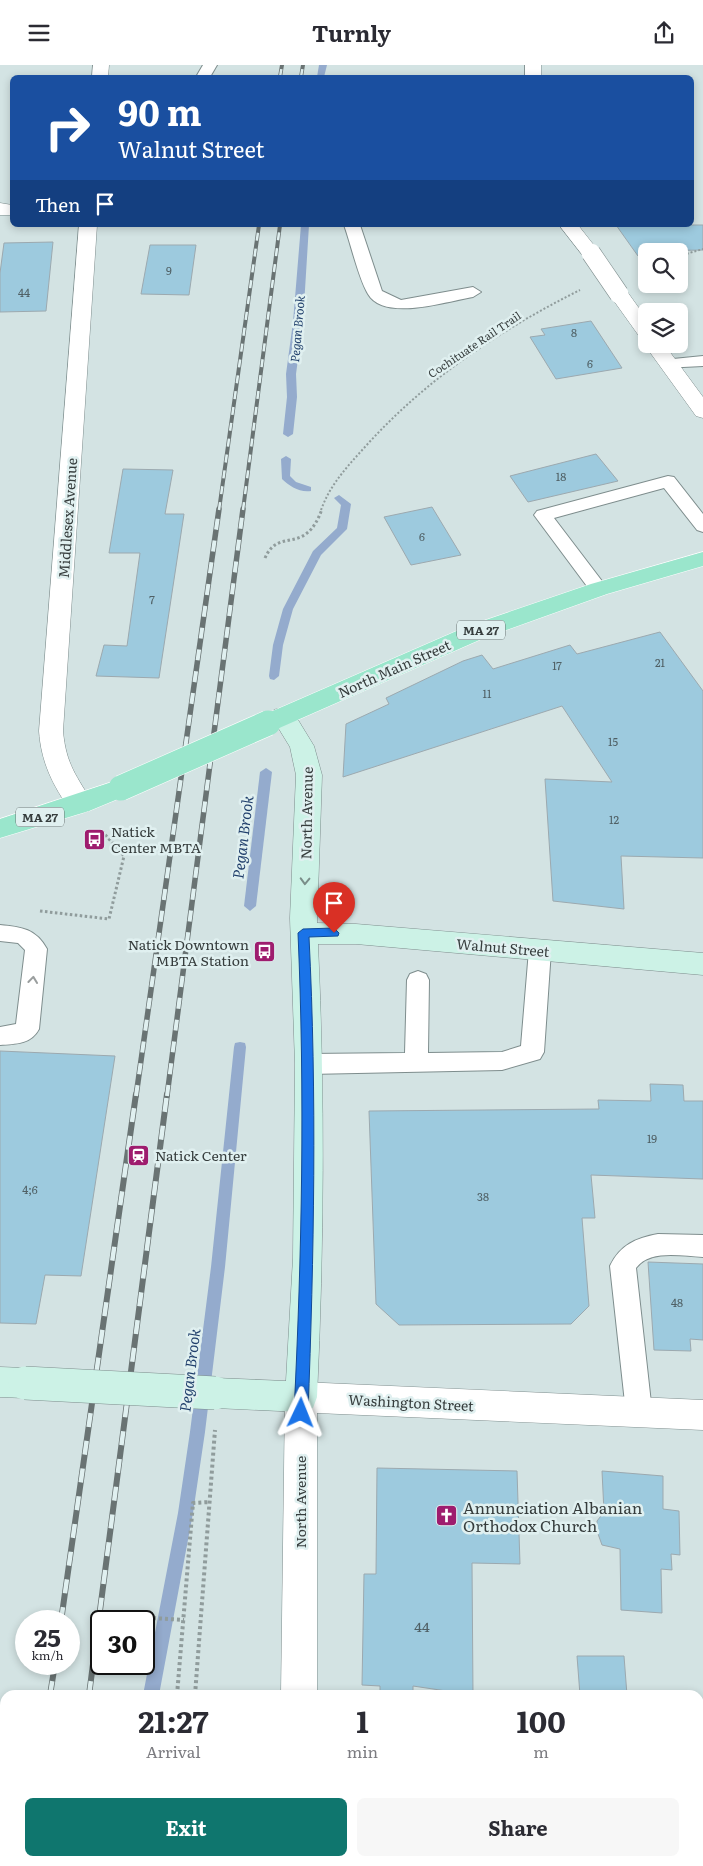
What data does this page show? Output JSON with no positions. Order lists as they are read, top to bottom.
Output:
{
  "streets": {
    "main road": ["MA 27", "North Main Street"],
    "street": [
      "Middlesex Avenue",
      "North Avenue",
      "Walnut Street",
      "Washington Street"
    ],
    "path": ["Cochituate Rail Trail"]
  },
  "crossings": [
    ["Middlesex Avenue", "MA 27"],
    ["Middlesex Avenue", "North Main Street"],
    ["MA 27", "North Main Street"],
    ["North Main Street", "North Avenue"],
    ["North Avenue", "Walnut Street"],
    ["North Avenue", "Washington Street"]
  ],
  "water": ["Pegan Brook"],
  "places": {
    "bus stop": ["Natick Center MBTA", "Natick Downtown MBTA Station"],
    "station": ["Natick Center"],
    "church": ["Annunciation Albanian Orthodox Church"]
  },
  "house_numbers": [
    "9",
    "44",
    "8",
    "6",
    "18",
    "6",
    "7",
    "21",
    "17",
    "11",
    "15",
    "12",
    "19",
    "4;6",
    "38",
    "48",
    "44"
  ],
  "page": {
    "header": "Turnly",
    "turn": ["90 m", "Walnut Street"],
    "then": "Then",
    "speed": "25 km/h",
    "limit": "30",
    "eta": [
      "21:27",
      "Arrival",
      "1",
      "min",
      "100",
      "m"
    ],
    "buttons": ["Exit", "Share"]
  }
}
